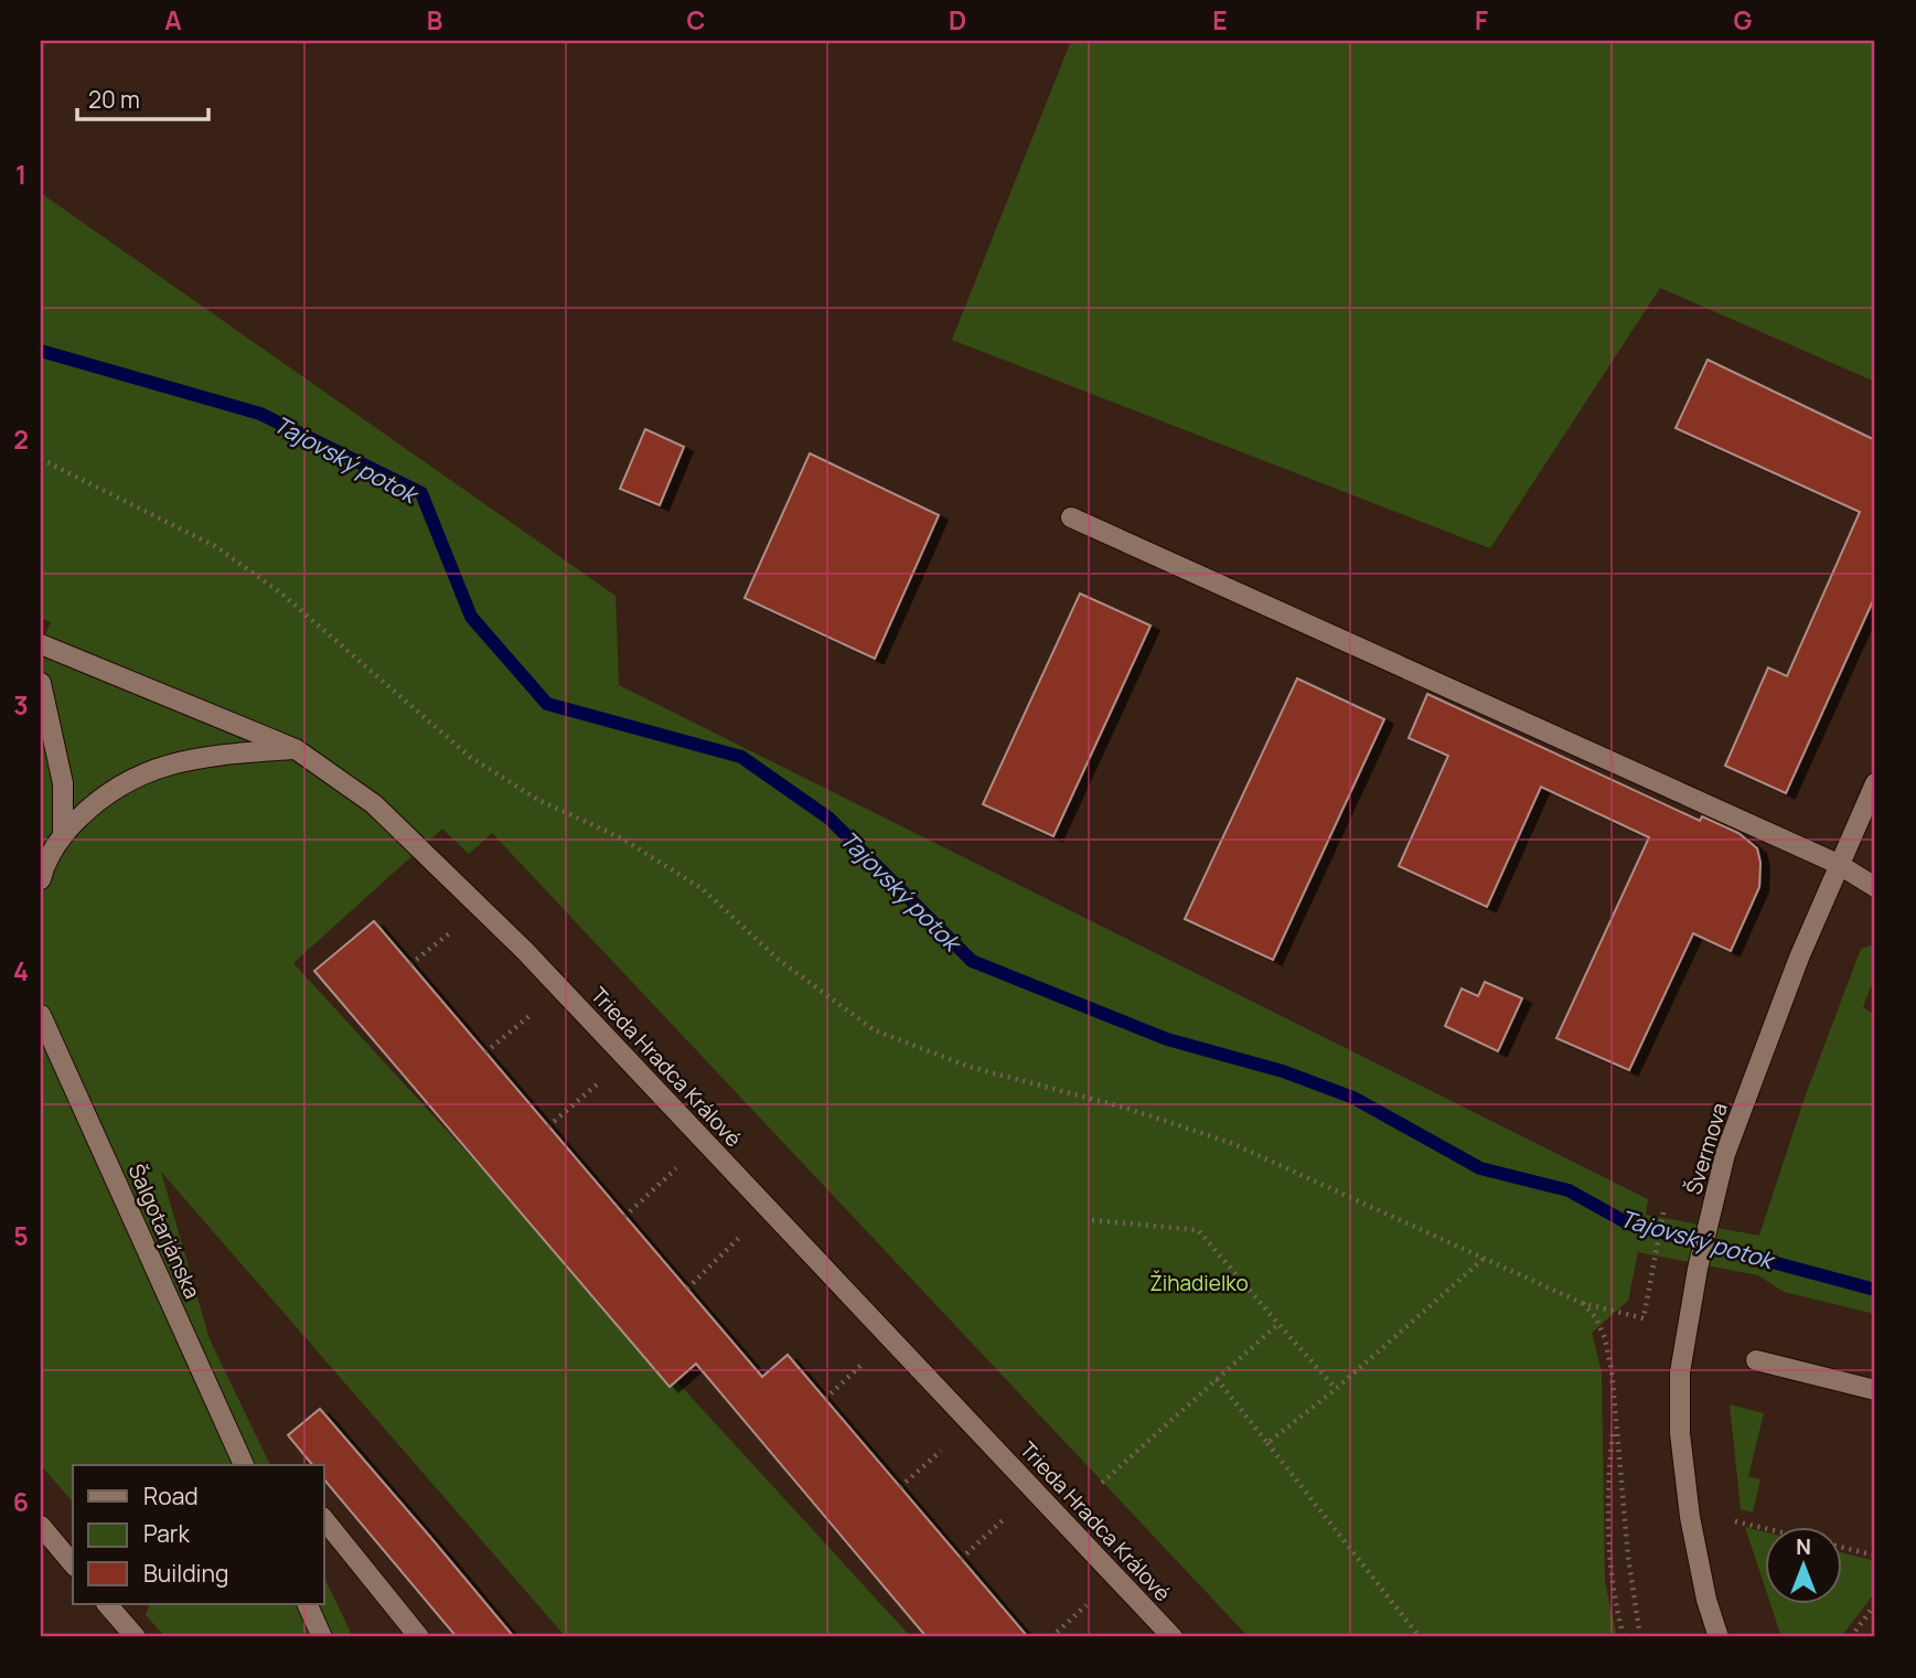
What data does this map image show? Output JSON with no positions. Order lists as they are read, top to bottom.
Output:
{
  "streets": {
    "street": ["Trieda Hradca Králové", "Švermova", "Šalgotarjánska"]
  },
  "water": ["Tajovský potok"],
  "parks": ["Žihadielko"],
  "legend": ["Road", "Park", "Building"],
  "scale_bar": "20 m",
  "north": "top",
  "grid": {
    "columns": [
      "A",
      "B",
      "C",
      "D",
      "E",
      "F",
      "G"
    ],
    "rows": [
      "1",
      "2",
      "3",
      "4",
      "5",
      "6"
    ]
  }
}
